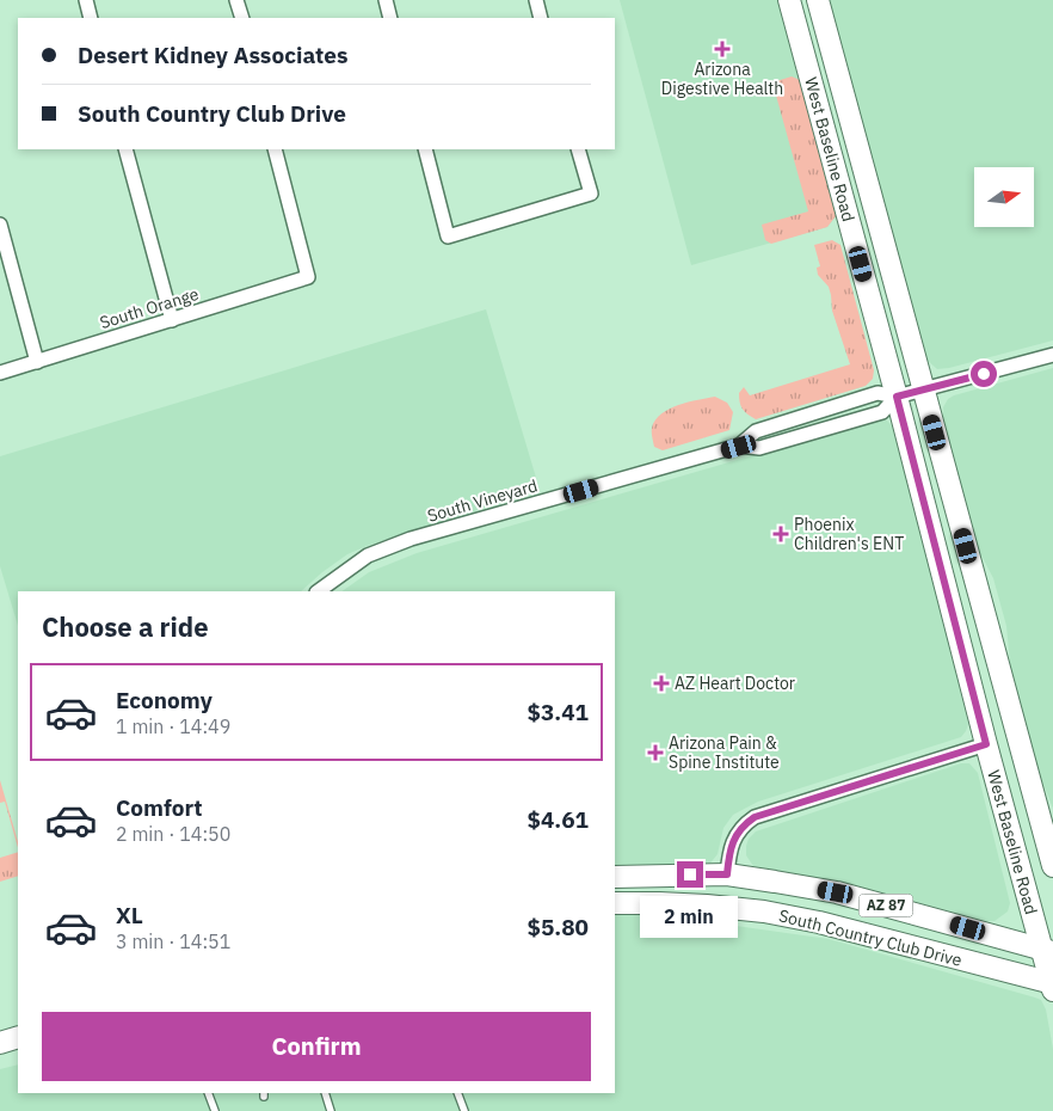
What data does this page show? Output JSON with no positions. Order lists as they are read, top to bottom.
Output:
{
  "streets": {
    "main road": ["West Baseline Road", "AZ 87", "South Country Club Drive"],
    "street": ["South Orange", "South Vineyard"]
  },
  "crossings": [
    ["West Baseline Road", "South Vineyard"],
    ["West Baseline Road", "South Country Club Drive"]
  ],
  "places": {
    "health": [
      "Arizona Digestive Health",
      "Phoenix Children's ENT",
      "AZ Heart Doctor",
      "Arizona Pain & Spine Institute"
    ]
  },
  "north": "right",
  "page": {
    "banner": ["Desert Kidney Associates", "South Country Club Drive"],
    "heading": "Choose a ride",
    "list": [
      {
        "name": "Economy",
        "note": "1 min · 14:49",
        "value": "$3.41"
      },
      {
        "name": "Comfort",
        "note": "2 min · 14:50",
        "value": "$4.61"
      },
      {
        "name": "XL",
        "note": "3 min · 14:51",
        "value": "$5.80"
      }
    ],
    "bubble": "2 min",
    "buttons": "Confirm"
  }
}
